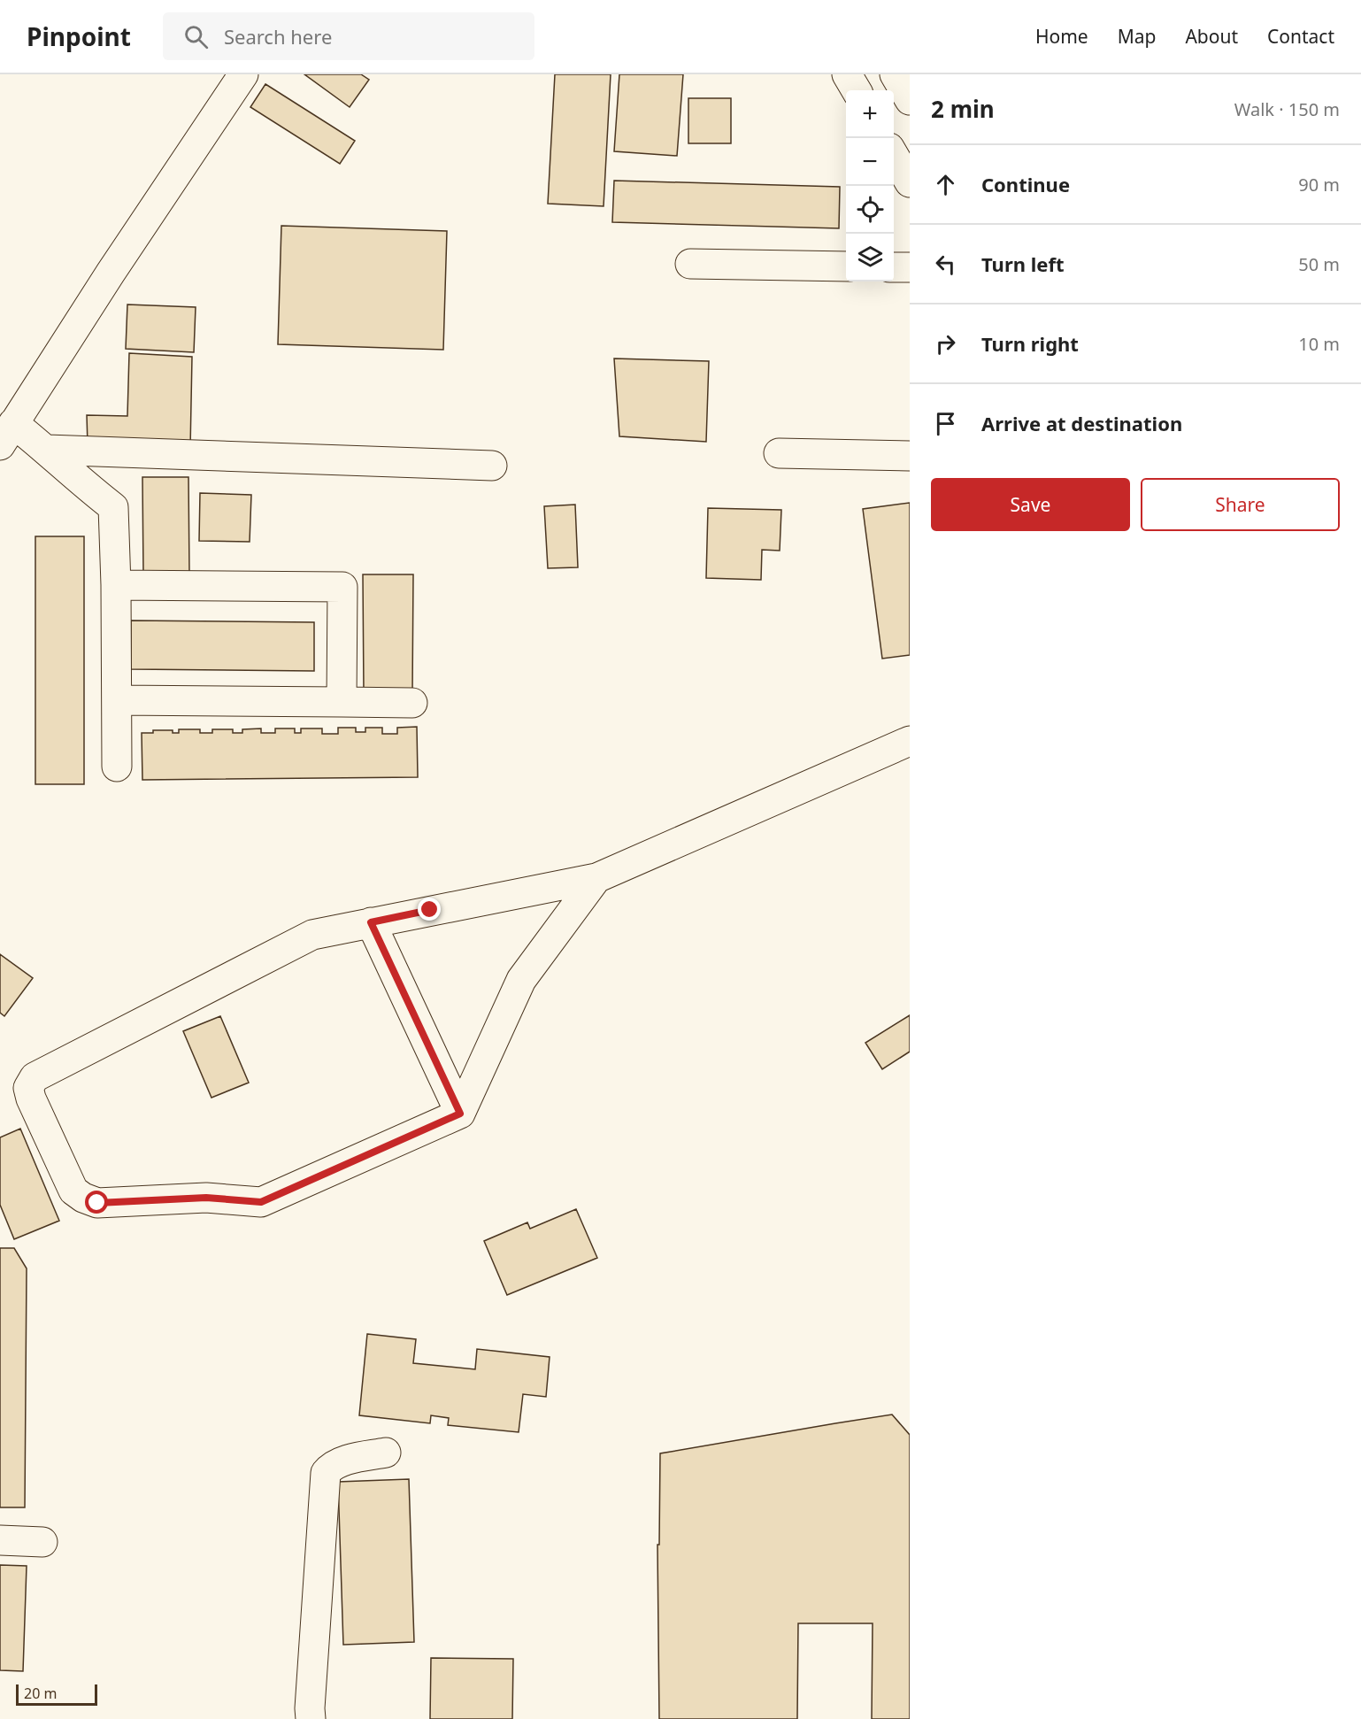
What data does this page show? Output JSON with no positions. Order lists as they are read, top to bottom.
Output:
{
  "scale_bar": "20 m",
  "page": {
    "header": "Pinpoint",
    "search": "Search here",
    "nav": [
      "Home",
      "Map",
      "About",
      "Contact"
    ],
    "heading": ["2 min", "Walk · 150 m"],
    "map_buttons": ["+", "−"],
    "list": [
      ["Continue", "90 m"],
      ["Turn left", "50 m"],
      ["Turn right", "10 m"],
      "Arrive at destination"
    ],
    "buttons": ["Save", "Share"],
    "scale": "20 m"
  }
}
